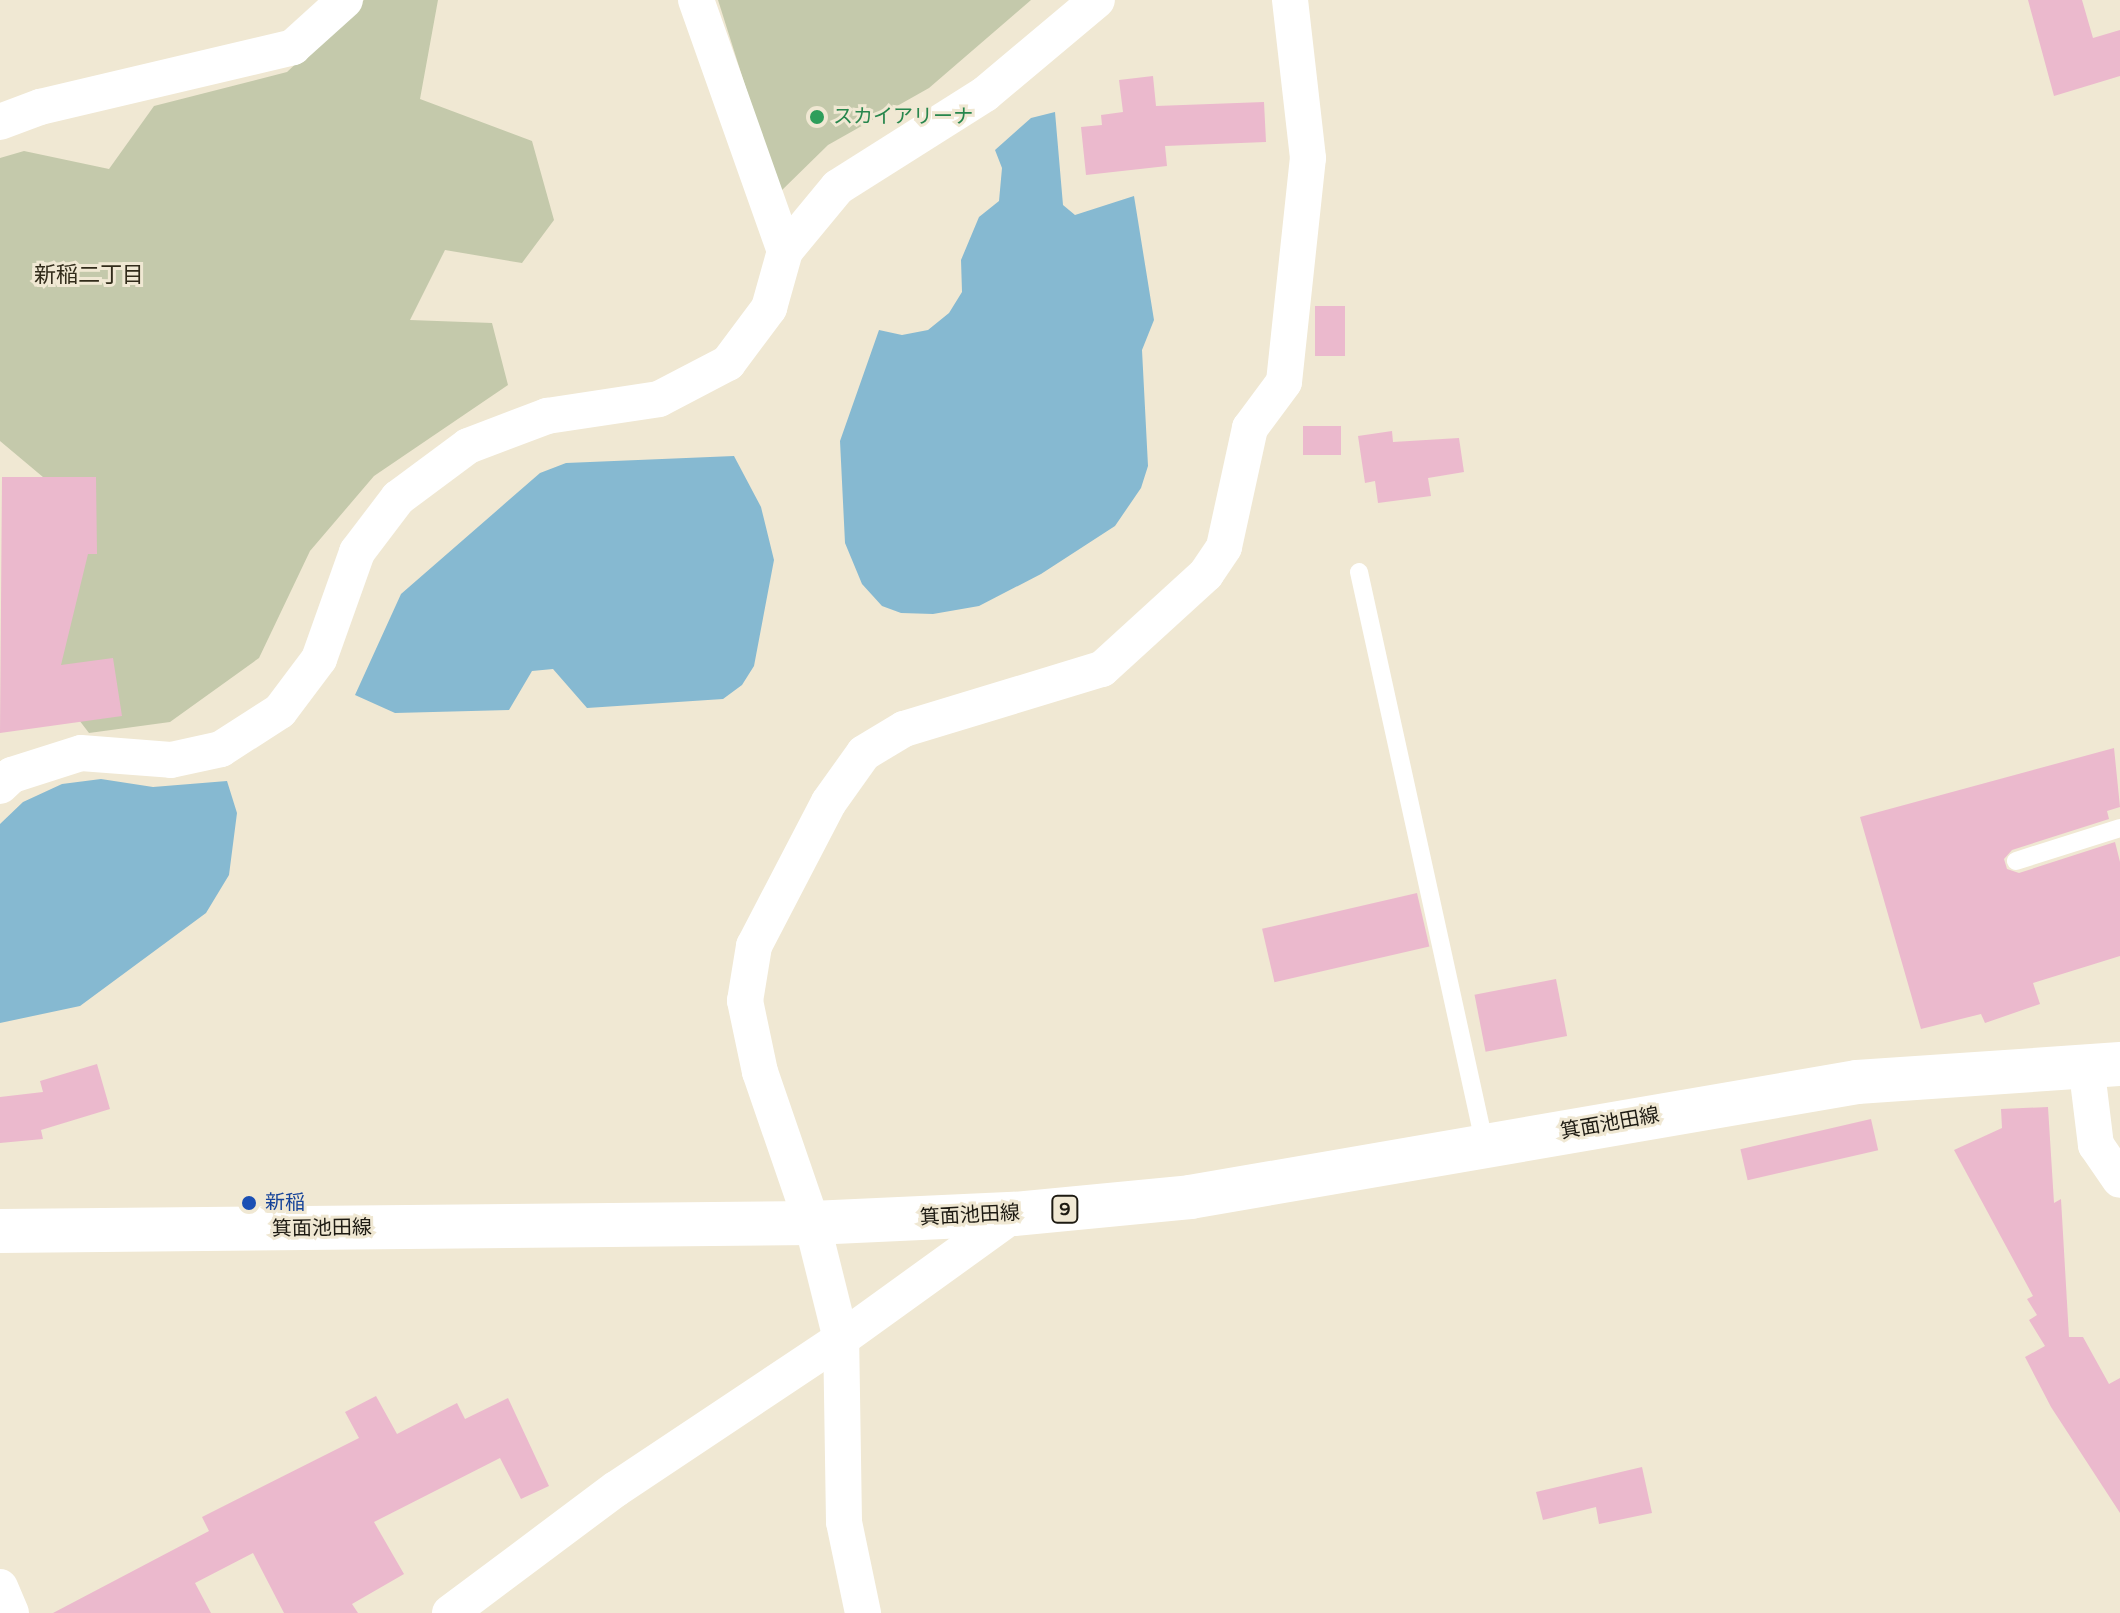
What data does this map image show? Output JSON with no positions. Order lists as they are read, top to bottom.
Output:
{
  "streets": {
    "main road": ["箕面池田線", "9"]
  },
  "districts": ["新稲二丁目"],
  "places": ["スカイアリーナ", "新稲"]
}
